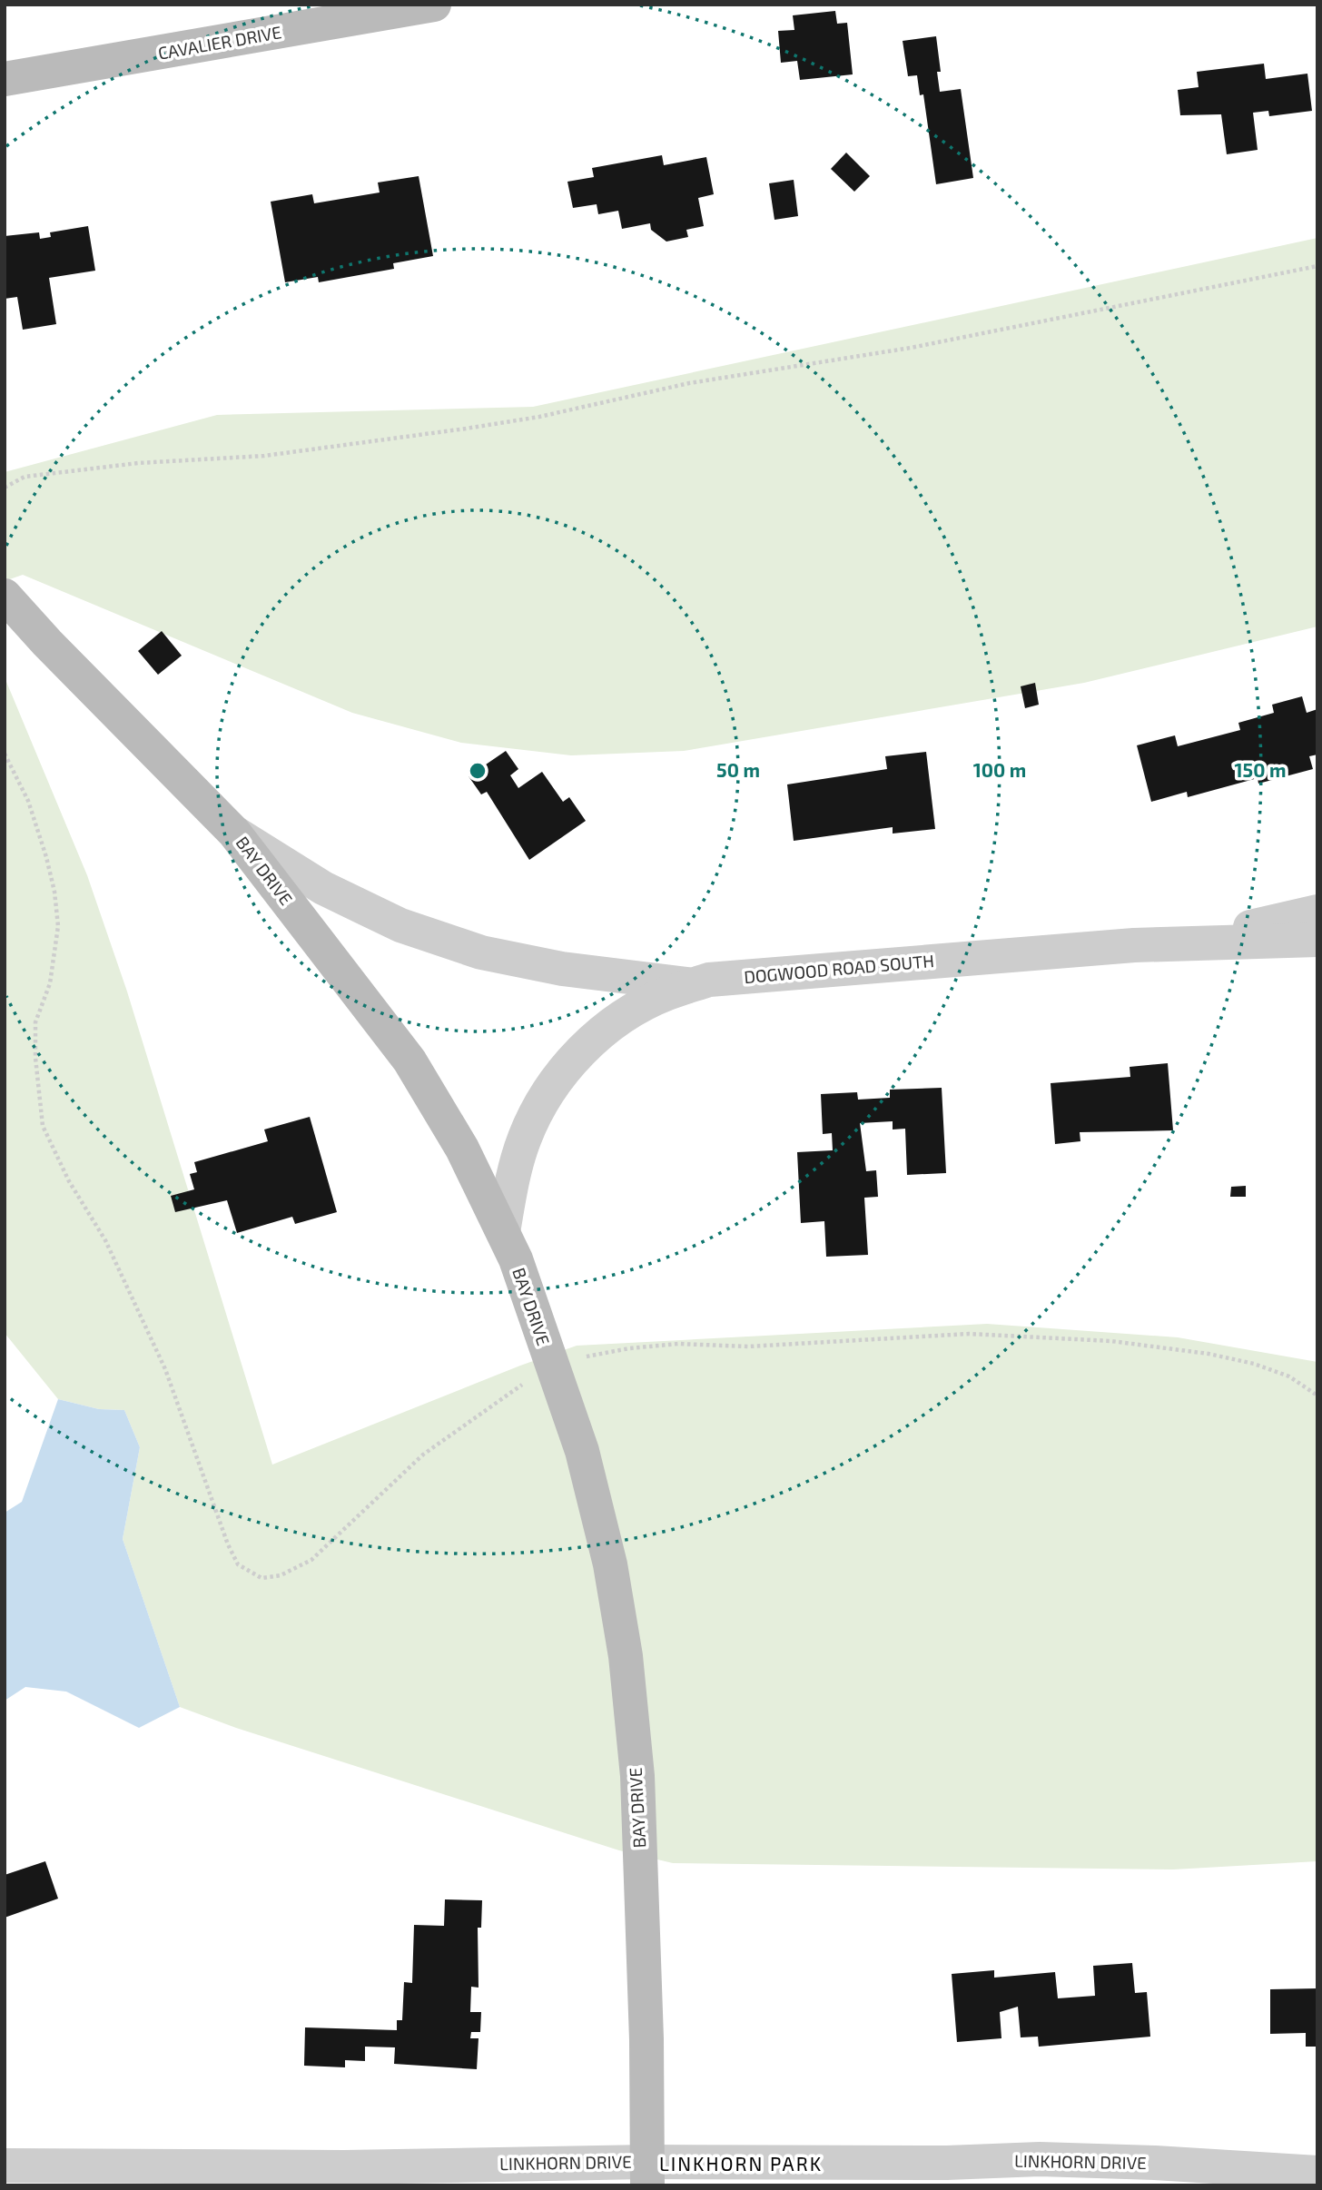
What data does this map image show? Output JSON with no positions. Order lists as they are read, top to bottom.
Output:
{
  "streets": {
    "street": [
      "CAVALIER DRIVE",
      "BAY DRIVE",
      "DOGWOOD ROAD SOUTH",
      "LINKHORN DRIVE"
    ]
  },
  "crossings": [
    ["BAY DRIVE", "DOGWOOD ROAD SOUTH"],
    ["BAY DRIVE", "LINKHORN DRIVE"]
  ],
  "districts": ["LINKHORN PARK"],
  "rings": ["50 m", "100 m", "150 m"]
}
